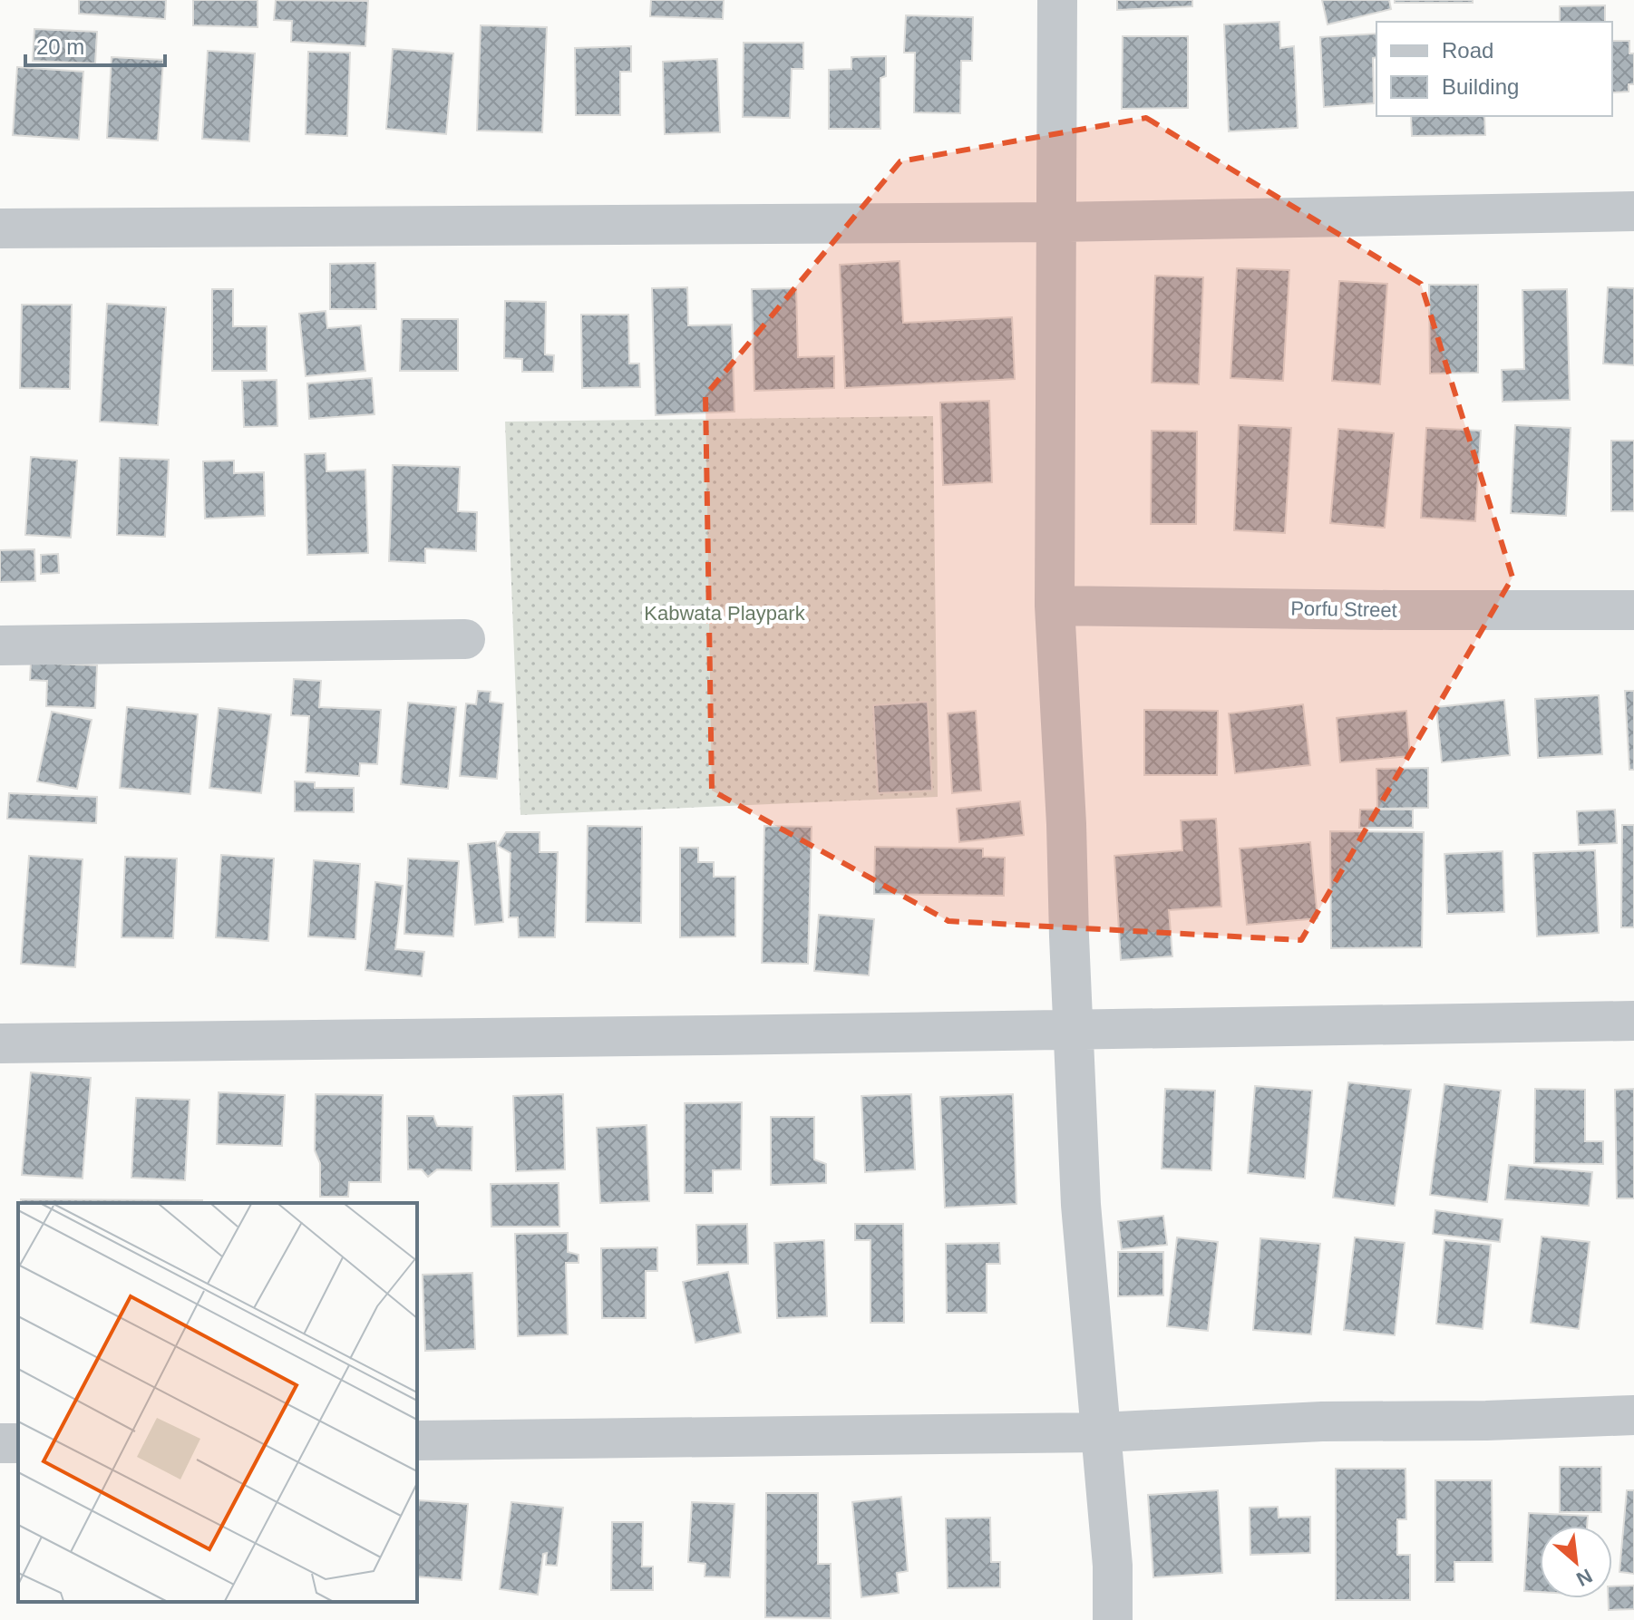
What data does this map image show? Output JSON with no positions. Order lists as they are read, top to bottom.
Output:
{
  "streets": {
    "street": ["Porfu Street"]
  },
  "parks": ["Kabwata Playpark"],
  "legend": ["Road", "Building"],
  "scale_bar": "20 m",
  "north": "bottom right"
}
